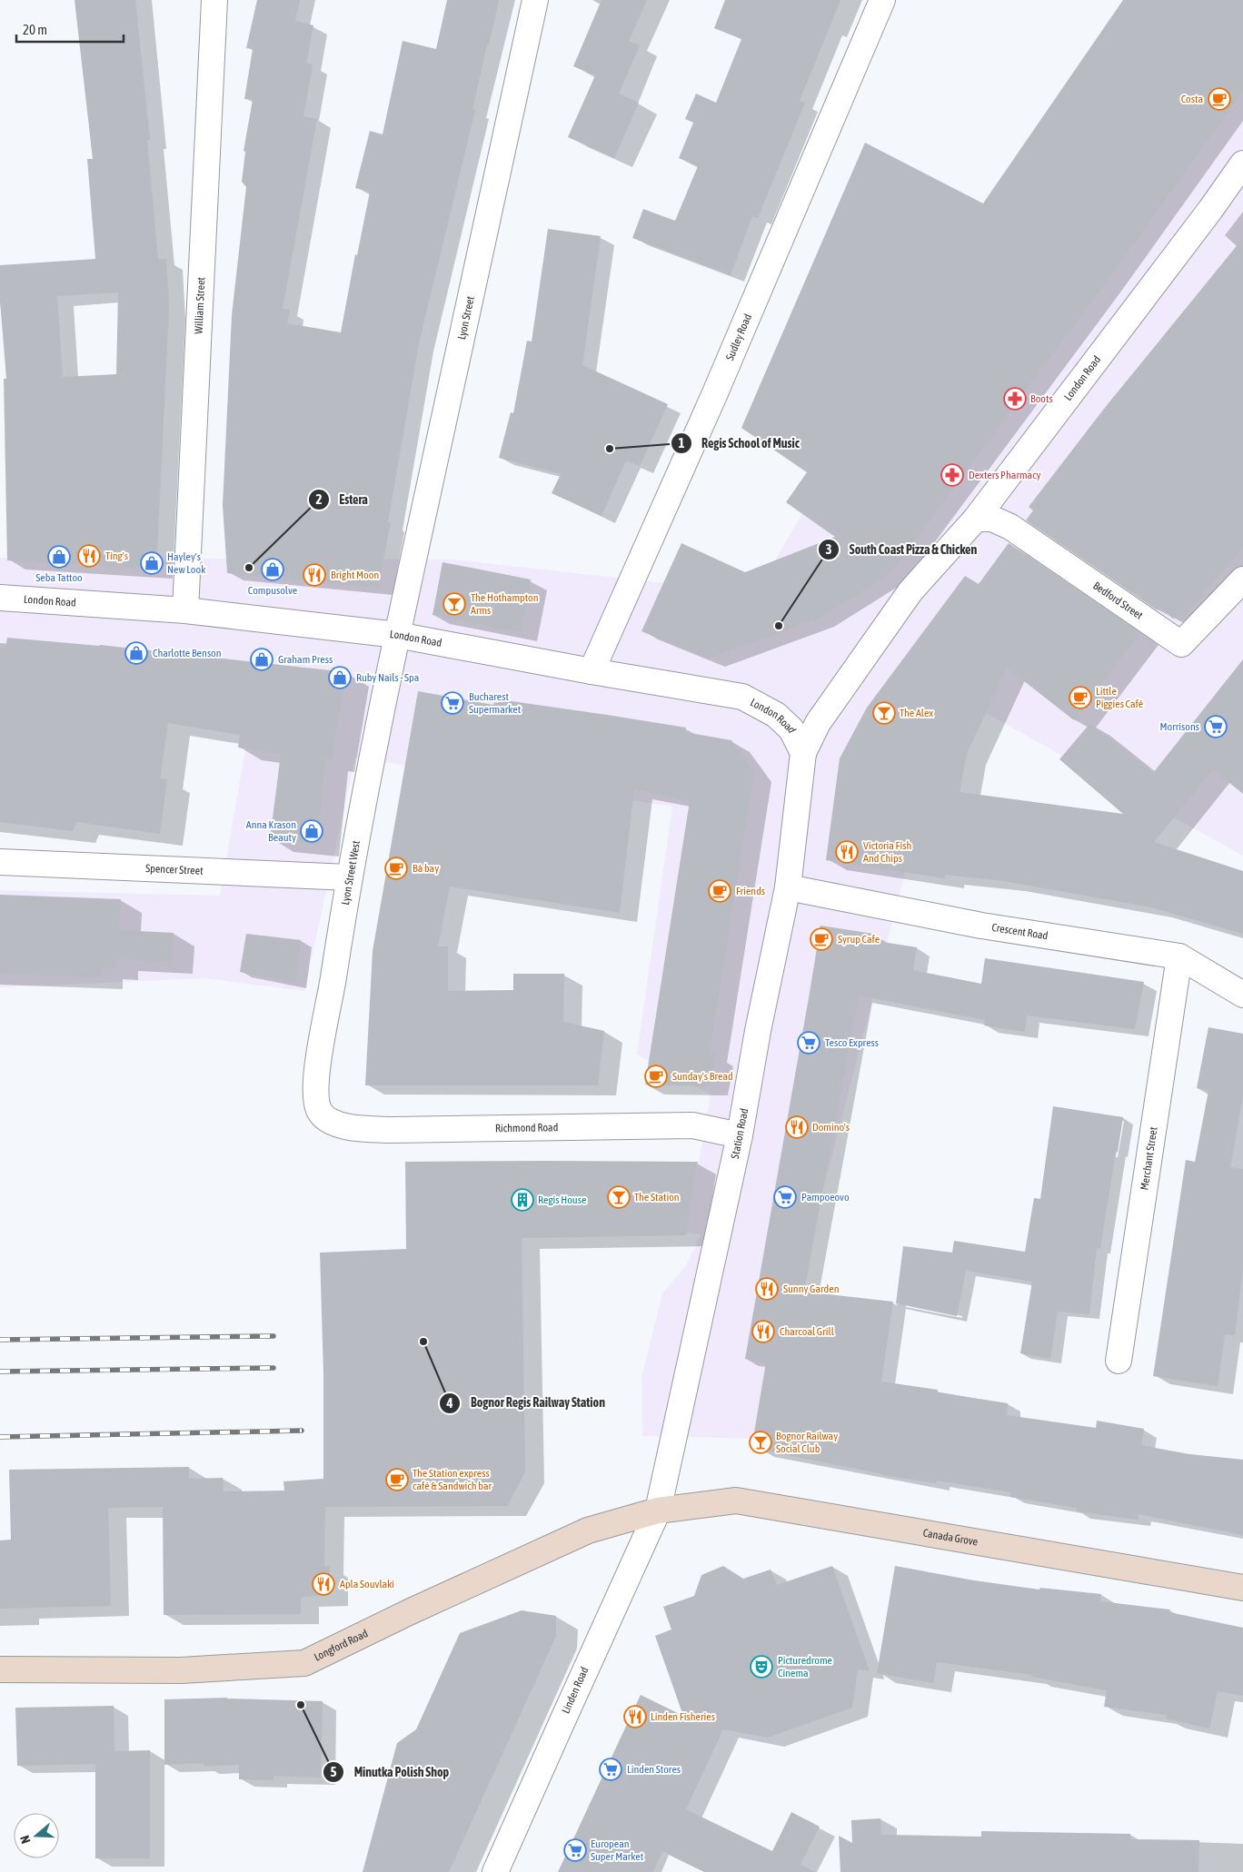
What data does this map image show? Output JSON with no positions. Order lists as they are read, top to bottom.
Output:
{
  "streets": {
    "main road": ["Canada Grove", "Longford Road"],
    "street": [
      "William Street",
      "Lyon Street",
      "Sudley Road",
      "London Road",
      "Bedford Street",
      "Spencer Street",
      "Lyon Street West",
      "Crescent Road",
      "Richmond Road",
      "Station Road",
      "Merchant Street",
      "Linden Road"
    ]
  },
  "crossings": [
    ["William Street", "London Road"],
    ["Lyon Street", "London Road"],
    ["Lyon Street", "Lyon Street West"],
    ["Sudley Road", "London Road"],
    ["London Road", "Bedford Street"],
    ["London Road", "Lyon Street West"],
    ["London Road", "Station Road"],
    ["Spencer Street", "Lyon Street West"],
    ["Lyon Street West", "Richmond Road"],
    ["Crescent Road", "Station Road"],
    ["Crescent Road", "Merchant Street"],
    ["Richmond Road", "Station Road"],
    ["Station Road", "Canada Grove"],
    ["Station Road", "Longford Road"],
    ["Station Road", "Linden Road"],
    ["Canada Grove", "Longford Road"],
    ["Canada Grove", "Linden Road"],
    ["Longford Road", "Linden Road"]
  ],
  "places": {
    "cafe": [
      "Costa",
      "Little Piggies Café",
      "Bà bay",
      "Friends",
      "Syrup Cafe",
      "Sunday's Bread",
      "The Station express café & Sandwich bar"
    ],
    "pharmacy": ["Boots", "Dexters Pharmacy"],
    "other": [
      "Regis School of Music",
      "Estera",
      "South Coast Pizza & Chicken",
      "Bognor Regis Railway Station",
      "Minutka Polish Shop"
    ],
    "restaurant": [
      "Ting's",
      "Bright Moon",
      "Victoria Fish And Chips",
      "Domino's",
      "Sunny Garden",
      "Charcoal Grill",
      "Apla Souvlaki",
      "Linden Fisheries"
    ],
    "shop": [
      "Seba Tattoo",
      "Hayley's New Look",
      "Compusolve",
      "Charlotte Benson",
      "Graham Press",
      "Ruby Nails - Spa",
      "Anna Krason Beauty"
    ],
    "bar": [
      "The Hothampton Arms",
      "The Alex",
      "The Station",
      "Bognor Railway Social Club"
    ],
    "supermarket": [
      "Bucharest Supermarket",
      "Morrisons",
      "Tesco Express",
      "Pampoeovo",
      "Linden Stores",
      "European Super Market"
    ],
    "building": ["Regis House"],
    "theatre": ["Picturedrome Cinema"]
  },
  "scale_bar": "20 m",
  "north": "left"
}
